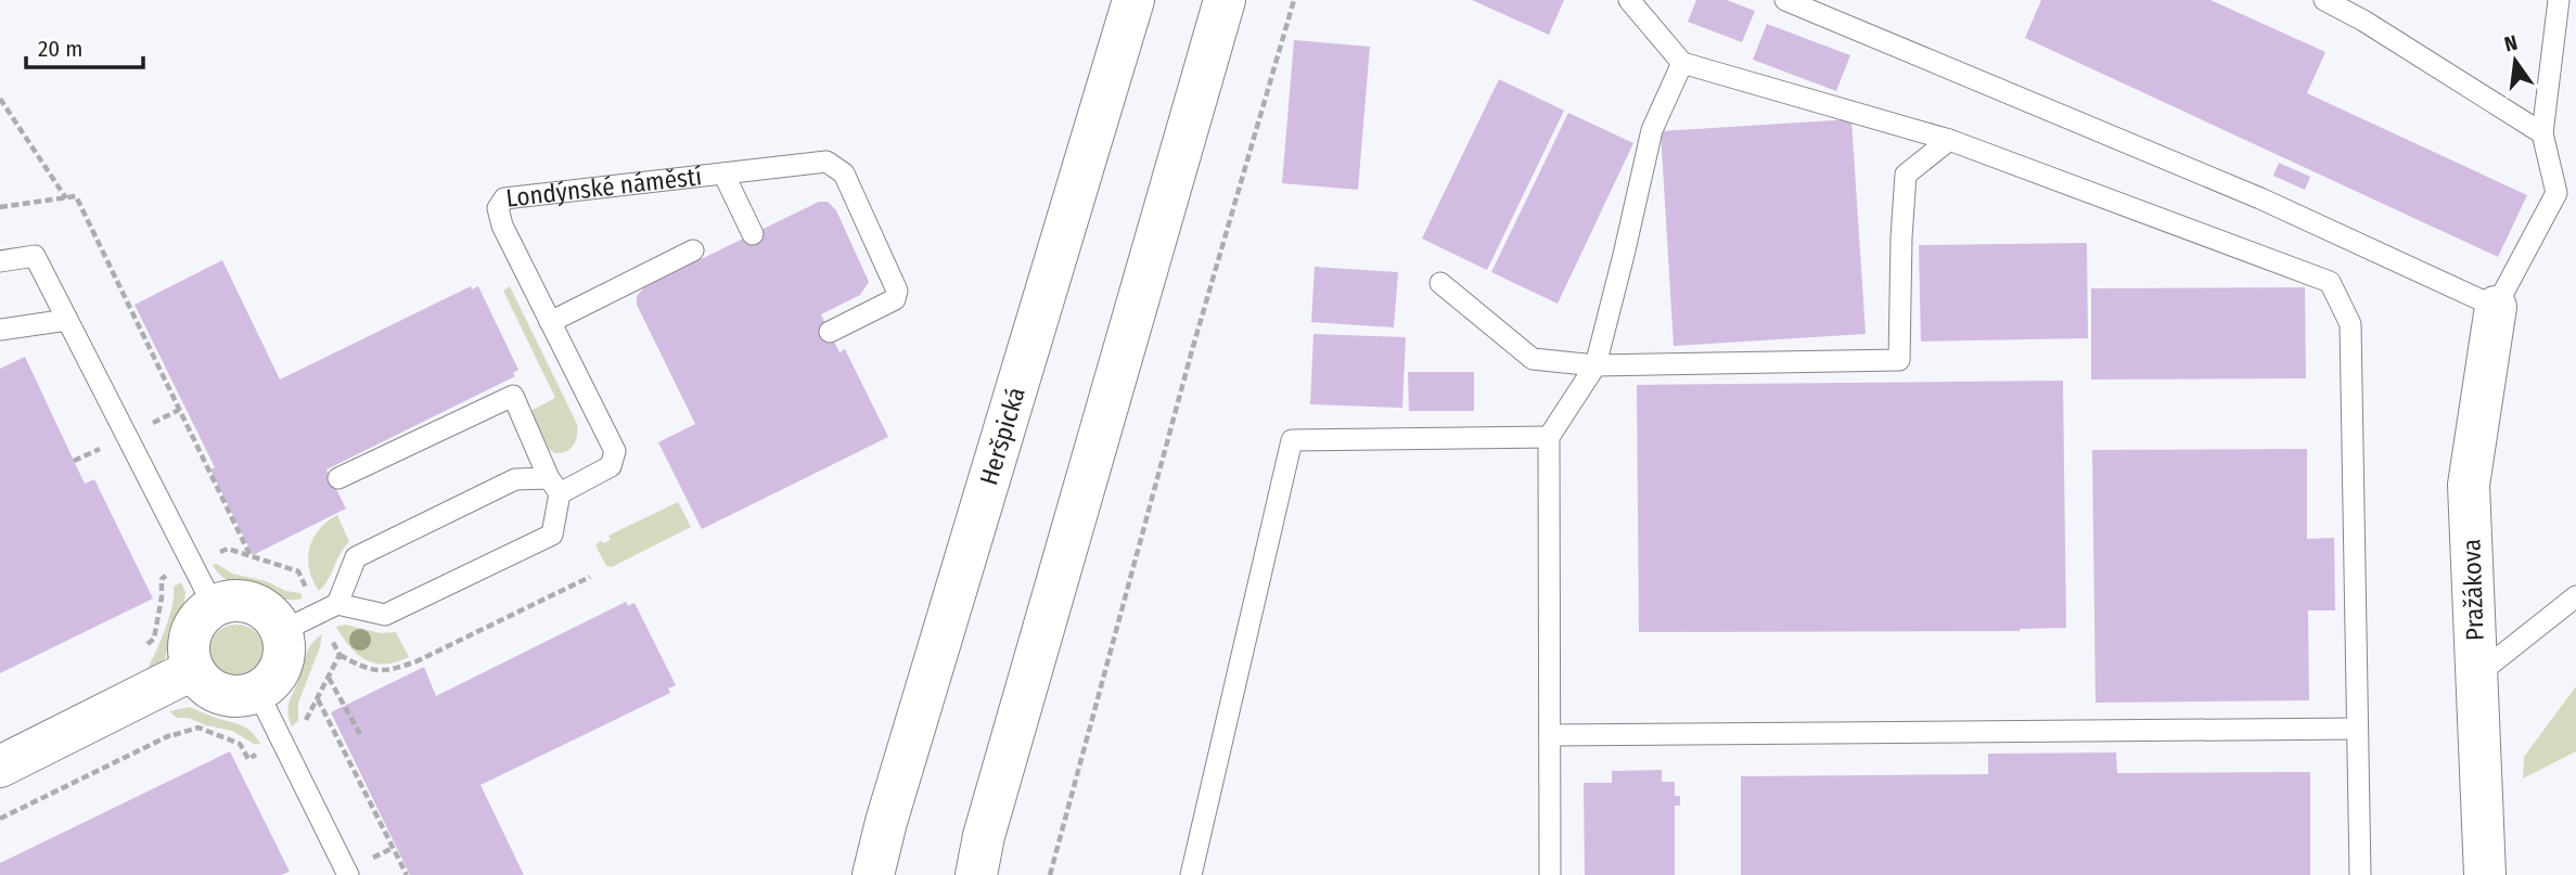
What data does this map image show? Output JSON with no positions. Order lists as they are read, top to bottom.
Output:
{
  "streets": {
    "main road": ["Heršpická", "Pražákova"],
    "lane": ["Londýnské náměstí"]
  },
  "scale_bar": "20 m",
  "north": "top"
}
